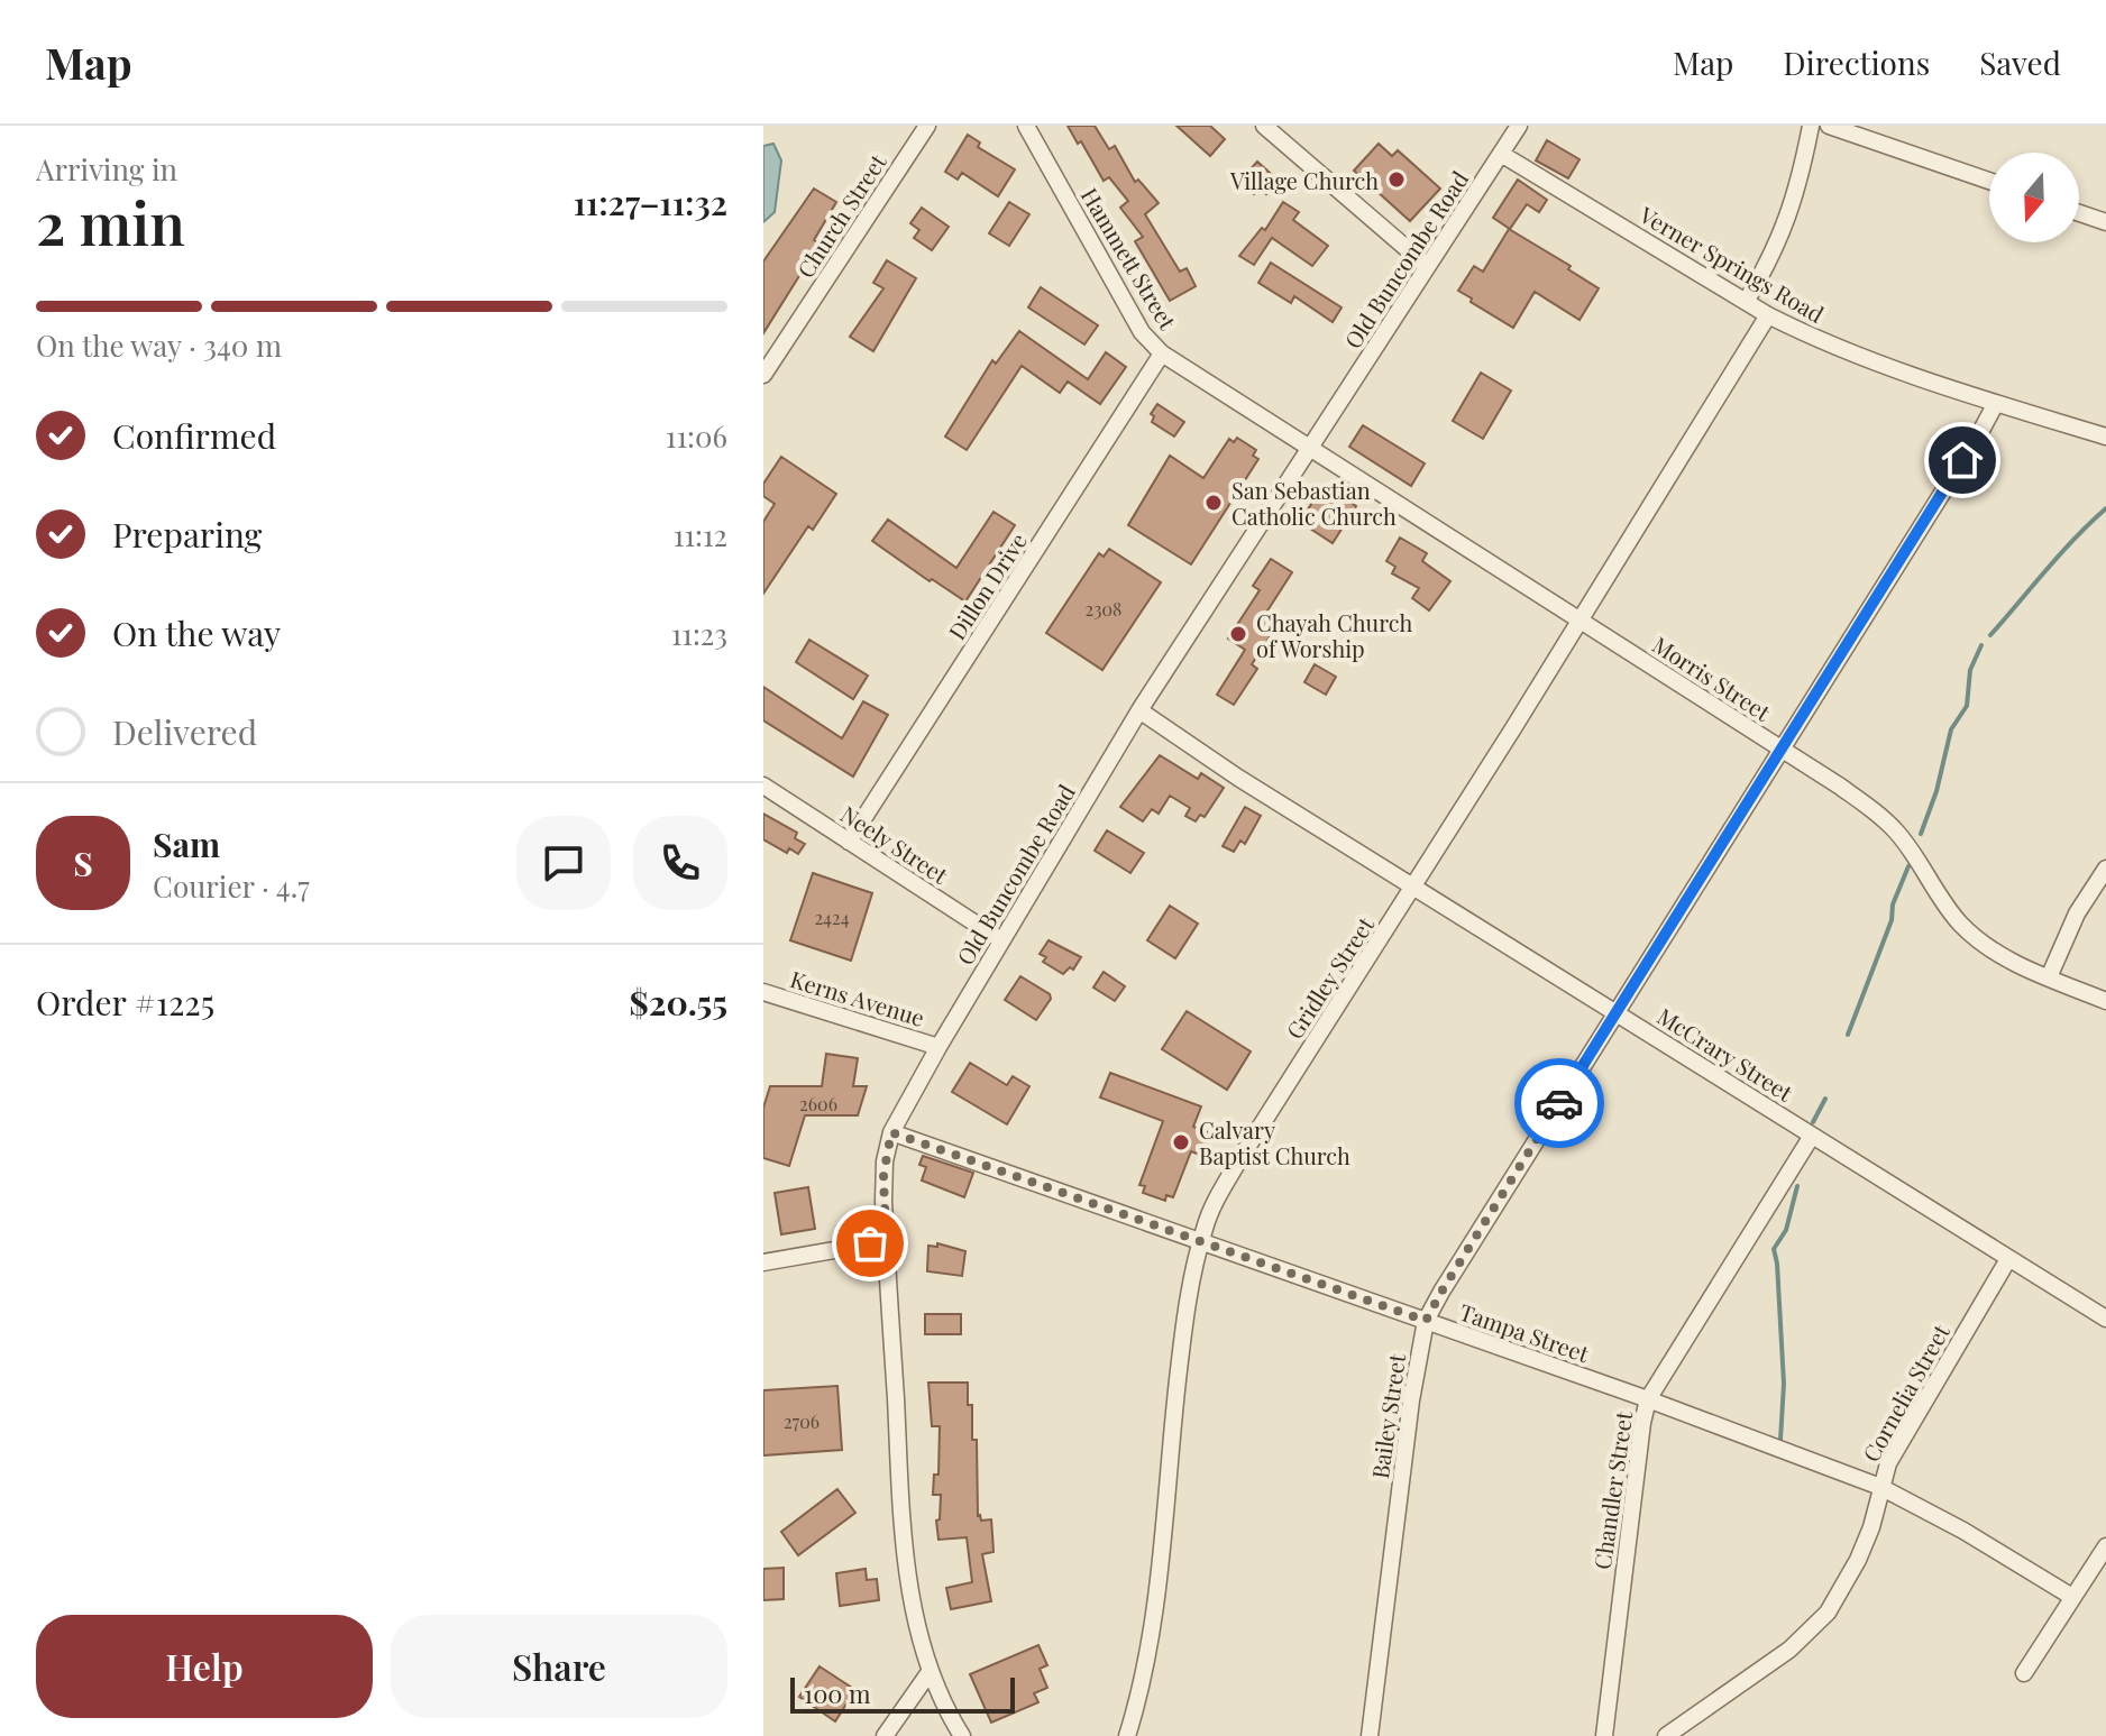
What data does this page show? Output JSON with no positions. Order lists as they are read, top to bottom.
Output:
{
  "streets": {
    "street": [
      "Church Street",
      "Hammett Street",
      "Old Buncombe Road",
      "Verner Springs Road",
      "Dillon Drive",
      "Morris Street",
      "Neely Street",
      "Gridley Street",
      "Kerns Avenue",
      "McCrary Street",
      "Tampa Street",
      "Cornelia Street",
      "Bailey Street",
      "Chandler Street"
    ]
  },
  "crossings": [
    ["Hammett Street", "Old Buncombe Road"],
    ["Hammett Street", "Dillon Drive"],
    ["Hammett Street", "Morris Street"],
    ["Old Buncombe Road", "Verner Springs Road"],
    ["Old Buncombe Road", "Morris Street"],
    ["Old Buncombe Road", "Neely Street"],
    ["Old Buncombe Road", "Kerns Avenue"],
    ["Old Buncombe Road", "McCrary Street"],
    ["Old Buncombe Road", "Tampa Street"],
    ["Verner Springs Road", "Gridley Street"],
    ["Verner Springs Road", "Bailey Street"],
    ["Dillon Drive", "Neely Street"],
    ["Morris Street", "Gridley Street"],
    ["Morris Street", "Bailey Street"],
    ["Gridley Street", "McCrary Street"],
    ["Gridley Street", "Tampa Street"],
    ["McCrary Street", "Cornelia Street"],
    ["McCrary Street", "Bailey Street"],
    ["McCrary Street", "Chandler Street"],
    ["Tampa Street", "Cornelia Street"],
    ["Tampa Street", "Bailey Street"],
    ["Tampa Street", "Chandler Street"]
  ],
  "places": [
    "Village Church",
    "San Sebastian Catholic Church",
    "Chayah Church of Worship",
    "Calvary Baptist Church"
  ],
  "house_numbers": [
    "2308",
    "2424",
    "2606",
    "2706"
  ],
  "scale_bar": "100 m",
  "north": "bottom",
  "page": {
    "header": "Map",
    "nav": ["Map", "Directions", "Saved"],
    "heading": ["2 min", "Arriving in", "11:27–11:32"],
    "panel": [
      "Sam",
      "Courier · 4.7",
      "Order #1225",
      "$20.55"
    ],
    "bar": "On the way · 340 m",
    "list": [
      ["Confirmed", "11:06"],
      ["Preparing", "11:12"],
      ["On the way", "11:23"],
      "Delivered"
    ],
    "round": "S",
    "buttons": ["Help", "Share"],
    "scale": "100 m"
  }
}
